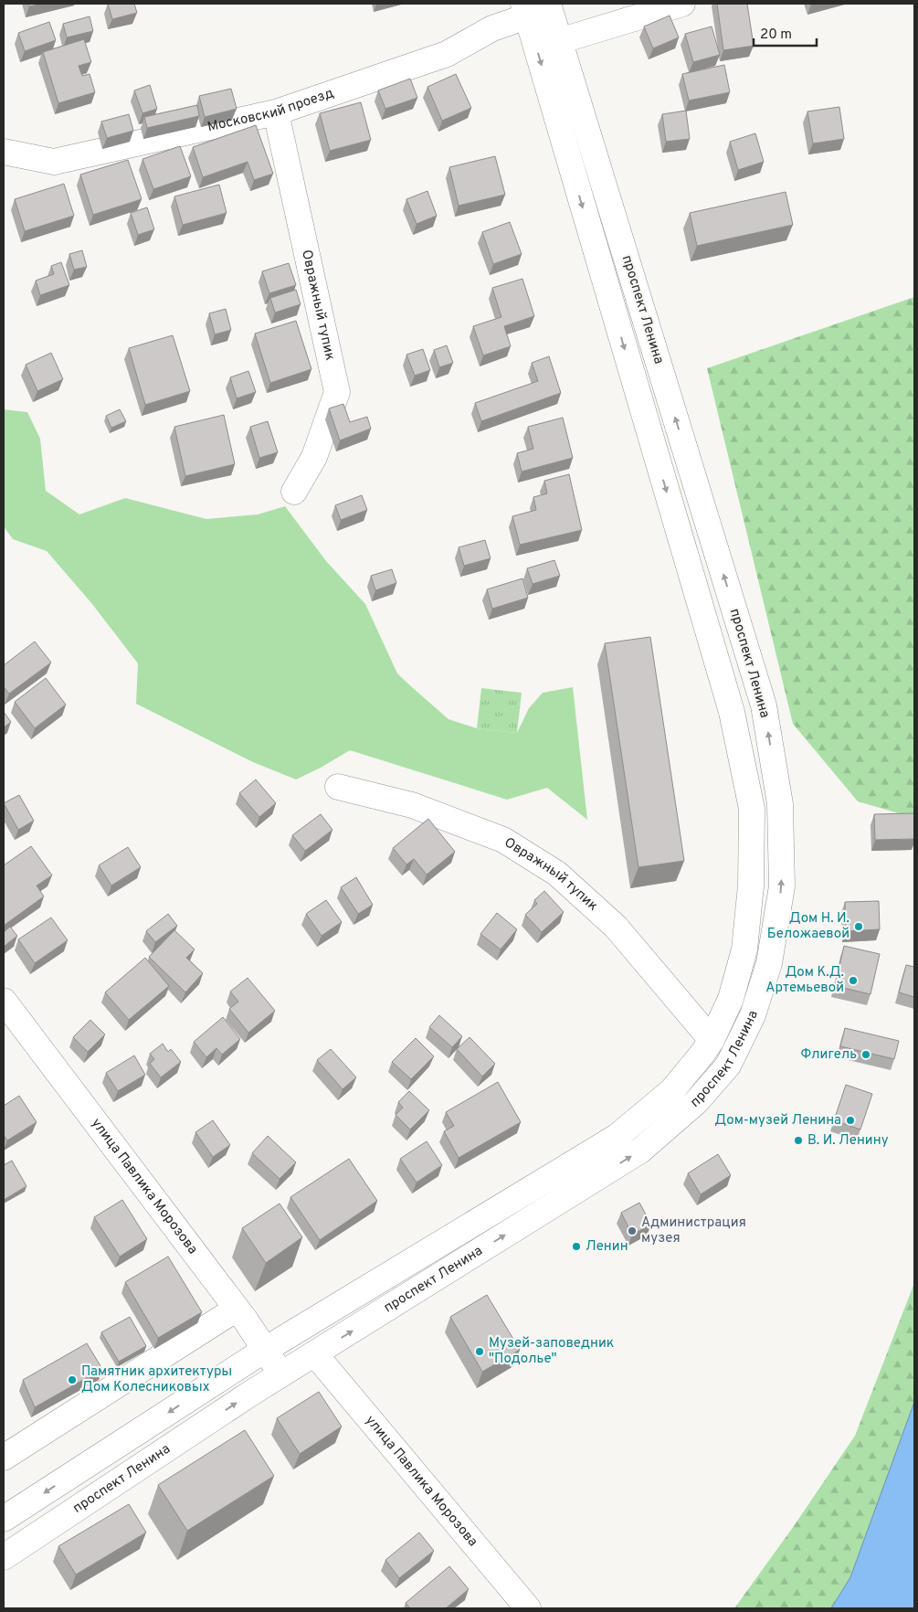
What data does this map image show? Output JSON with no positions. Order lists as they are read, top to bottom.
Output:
{
  "streets": {
    "main road": [
      "Московский проезд",
      "Овражный тупик",
      "проспект Ленина",
      "улица Павлика Морозова"
    ]
  },
  "crossings": [
    ["Московский проезд", "Овражный тупик"],
    ["Московский проезд", "проспект Ленина"],
    ["Овражный тупик", "проспект Ленина"],
    ["проспект Ленина", "улица Павлика Морозова"]
  ],
  "places": [
    "Дом Н. И. Беложаевой",
    "Дом К.Д. Артемьевой",
    "Флигель",
    "Дом-музей Ленина",
    "В. И. Ленину",
    "Администрация музея",
    "Ленин",
    "Музей-заповедник \"Подолье\"",
    "Памятник архитектуры Дом Колесниковых"
  ],
  "scale_bar": "20 m"
}
